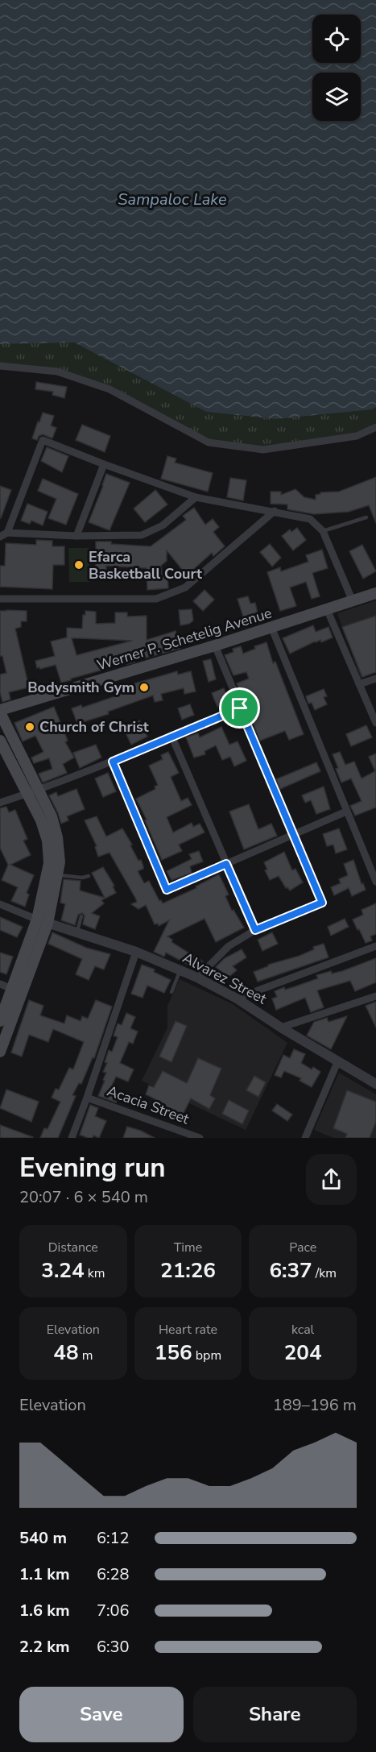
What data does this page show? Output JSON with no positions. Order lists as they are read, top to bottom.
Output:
{
  "streets": {
    "main road": ["Werner P. Schetelig Avenue"],
    "street": ["Alvarez Street", "Acacia Street"]
  },
  "water": ["Sampaloc Lake"],
  "places": ["Efarca Basketball Court", "Bodysmith Gym", "Church of Christ"],
  "page": {
    "heading": ["Evening run", "20:07 · 6 × 540 m"],
    "stats": [
      ["Distance", "3.24 km"],
      ["Time", "21:26"],
      ["Pace", "6:37 /km"],
      ["Elevation", "48 m"],
      ["Heart rate", "156 bpm"],
      ["kcal", "204"]
    ],
    "chart": ["Elevation", "189–196 m"],
    "list": [
      {
        "name": "540 m",
        "note": "6:12"
      },
      {
        "name": "1.1 km",
        "note": "6:28"
      },
      {
        "name": "1.6 km",
        "note": "7:06"
      },
      {
        "name": "2.2 km",
        "note": "6:30"
      }
    ],
    "buttons": ["Save", "Share"]
  }
}
